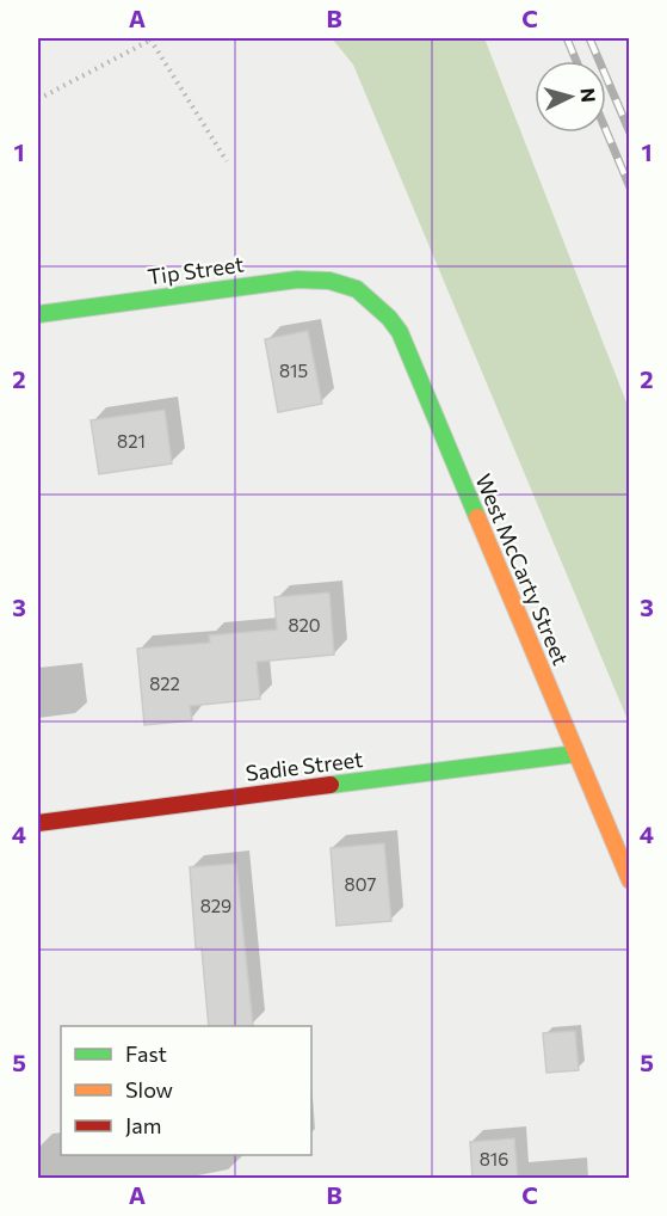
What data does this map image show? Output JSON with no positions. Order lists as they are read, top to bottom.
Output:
{
  "streets": {
    "street": ["Tip Street", "West McCarty Street", "Sadie Street"]
  },
  "crossings": [
    ["Tip Street", "West McCarty Street"],
    ["West McCarty Street", "Sadie Street"]
  ],
  "house_numbers": [
    "815",
    "821",
    "820",
    "822",
    "807",
    "829",
    "816"
  ],
  "legend": ["Fast", "Slow", "Jam"],
  "north": "right",
  "grid": {
    "columns": ["A", "B", "C"],
    "rows": [
      "1",
      "2",
      "3",
      "4",
      "5"
    ]
  }
}
